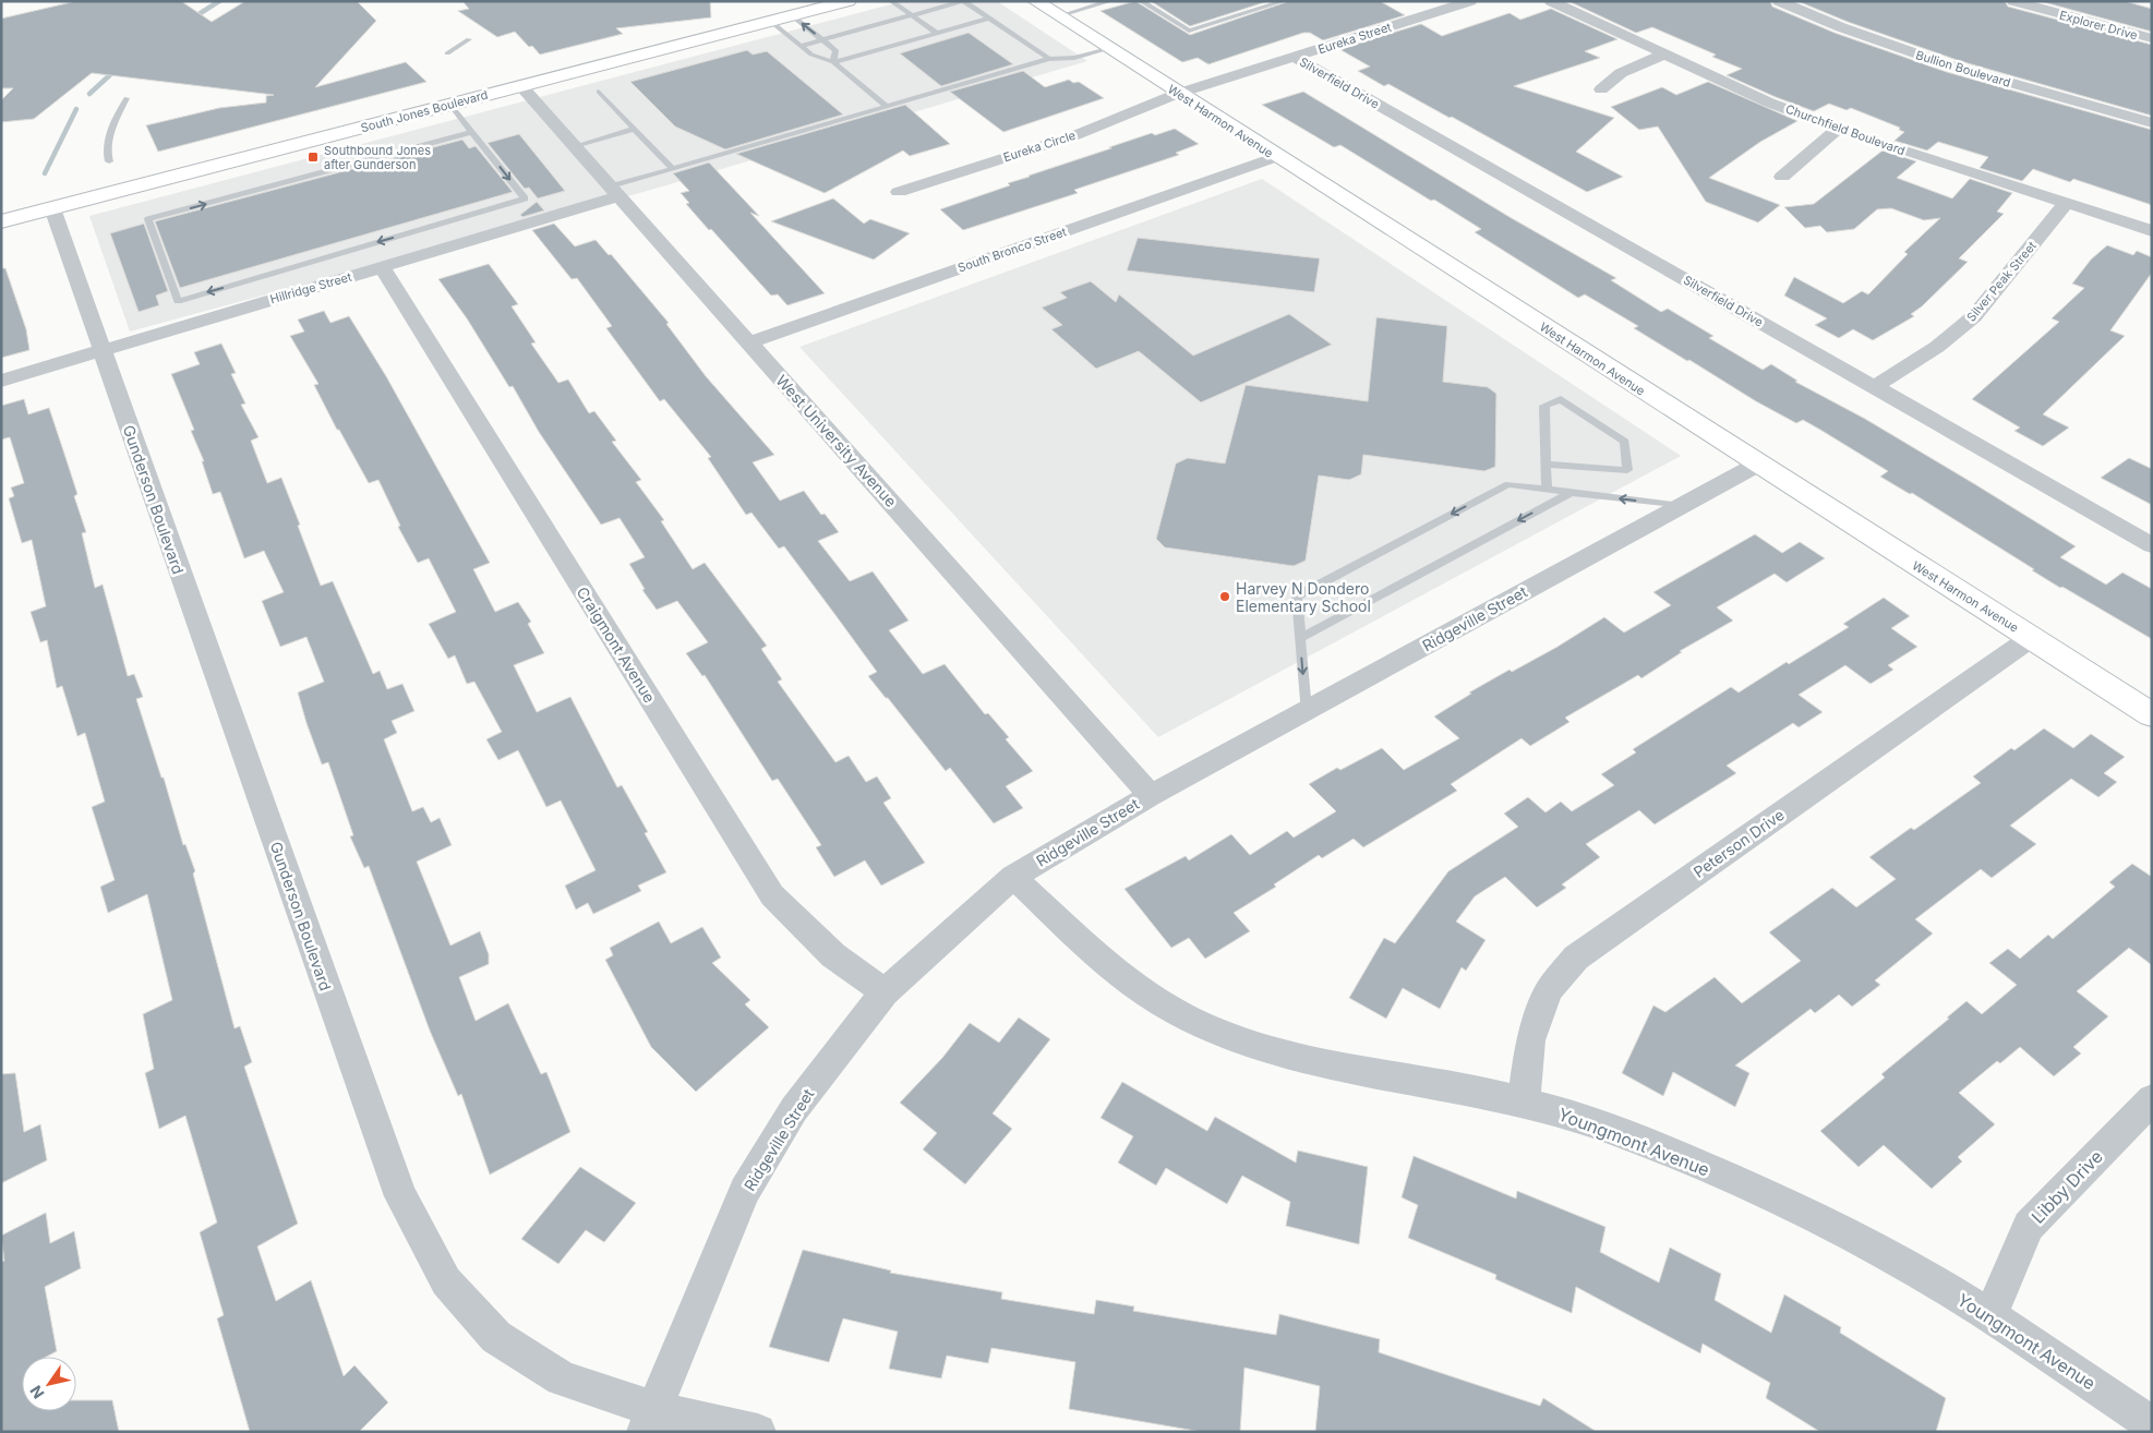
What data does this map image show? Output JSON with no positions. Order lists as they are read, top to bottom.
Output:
{
  "streets": {
    "main road": ["South Jones Boulevard", "West Harmon Avenue"],
    "street": [
      "Explorer Drive",
      "Eureka Street",
      "Bullion Boulevard",
      "Silverfield Drive",
      "Churchfield Boulevard",
      "Eureka Circle",
      "South Bronco Street",
      "Silver Peak Street",
      "Hillridge Street",
      "West University Avenue",
      "Gunderson Boulevard",
      "Ridgeville Street",
      "Craigmont Avenue",
      "Peterson Drive",
      "Youngmont Avenue",
      "Libby Drive"
    ]
  },
  "crossings": [
    ["Eureka Street", "Silverfield Drive"],
    ["Eureka Street", "West Harmon Avenue"],
    ["Eureka Street", "Eureka Circle"],
    ["Silverfield Drive", "Silver Peak Street"],
    ["South Jones Boulevard", "West University Avenue"],
    ["South Jones Boulevard", "Gunderson Boulevard"],
    ["West Harmon Avenue", "Eureka Circle"],
    ["West Harmon Avenue", "South Bronco Street"],
    ["West Harmon Avenue", "Ridgeville Street"],
    ["West Harmon Avenue", "Peterson Drive"],
    ["Churchfield Boulevard", "Silver Peak Street"],
    ["South Bronco Street", "West University Avenue"],
    ["Hillridge Street", "West University Avenue"],
    ["Hillridge Street", "Gunderson Boulevard"],
    ["Hillridge Street", "Craigmont Avenue"],
    ["West University Avenue", "Ridgeville Street"],
    ["Gunderson Boulevard", "Ridgeville Street"],
    ["Ridgeville Street", "Craigmont Avenue"],
    ["Ridgeville Street", "Youngmont Avenue"],
    ["Peterson Drive", "Youngmont Avenue"],
    ["Youngmont Avenue", "Libby Drive"]
  ],
  "places": {
    "transit": ["Southbound Jones after Gunderson"],
    "other": ["Harvey N Dondero Elementary School"]
  },
  "north": "bottom left"
}
